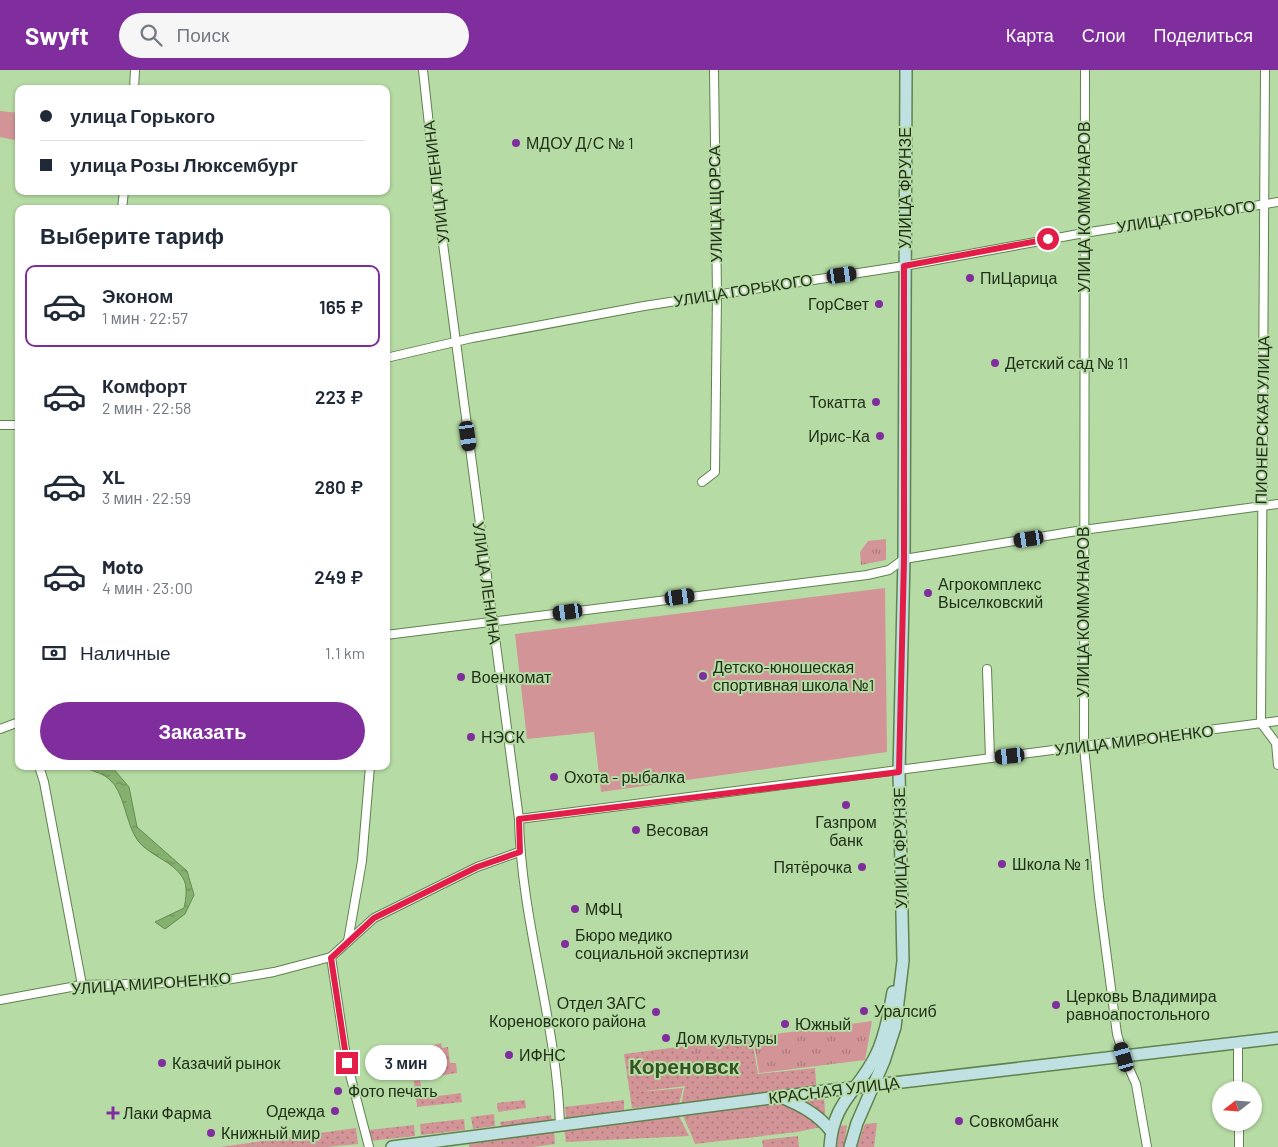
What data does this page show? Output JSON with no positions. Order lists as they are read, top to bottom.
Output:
{
  "streets": {
    "main road": ["УЛИЦА ФРУНЗЕ", "КРАСНАЯ УЛИЦА"],
    "street": [
      "УЛИЦА ЛЕНИНА",
      "УЛИЦА ЩОРСА",
      "УЛИЦА КОММУНАРОВ",
      "УЛИЦА ГОРЬКОГО",
      "ПИОНЕРСКАЯ УЛИЦА",
      "УЛИЦА МИРОНЕНКО"
    ]
  },
  "crossings": [
    ["УЛИЦА ЛЕНИНА", "УЛИЦА ГОРЬКОГО"],
    ["УЛИЦА ЛЕНИНА", "УЛИЦА МИРОНЕНКО"],
    ["УЛИЦА ЛЕНИНА", "КРАСНАЯ УЛИЦА"],
    ["УЛИЦА ФРУНЗЕ", "УЛИЦА ГОРЬКОГО"],
    ["УЛИЦА ФРУНЗЕ", "УЛИЦА МИРОНЕНКО"],
    ["УЛИЦА ФРУНЗЕ", "КРАСНАЯ УЛИЦА"],
    ["УЛИЦА ЩОРСА", "УЛИЦА ГОРЬКОГО"],
    ["УЛИЦА КОММУНАРОВ", "УЛИЦА ГОРЬКОГО"],
    ["УЛИЦА КОММУНАРОВ", "УЛИЦА МИРОНЕНКО"],
    ["УЛИЦА КОММУНАРОВ", "КРАСНАЯ УЛИЦА"],
    ["УЛИЦА ГОРЬКОГО", "ПИОНЕРСКАЯ УЛИЦА"],
    ["ПИОНЕРСКАЯ УЛИЦА", "УЛИЦА МИРОНЕНКО"]
  ],
  "districts": ["Кореновск"],
  "places": {
    "other": [
      "МДОУ Д/С № 1",
      "ПиЦарица",
      "ГорСвет",
      "Детский сад № 11",
      "Токатта",
      "Ирис-Ка",
      "Агрокомплекс Выселковский",
      "Детско-юношеская спортивная школа №1",
      "Военкомат",
      "НЭСК",
      "Охота - рыбалка",
      "Газпром банк",
      "Весовая",
      "Школа № 1",
      "Пятёрочка",
      "МФЦ",
      "Бюро медико социальной экспертизи",
      "Церковь Владимира равноапостольного",
      "Уралсиб",
      "Отдел ЗАГС Кореновского района",
      "Южный",
      "Дом культуры",
      "ИФНС",
      "Казачий рынок",
      "Фото печать",
      "Одежда",
      "Совкомбанк",
      "Книжный мир"
    ],
    "health": ["Лаки Фарма"]
  },
  "north": "left",
  "page": {
    "header": "Swyft",
    "search": "Поиск",
    "nav": ["Карта", "Слои", "Поделиться"],
    "banner": ["улица Горького", "улица Розы Люксембург"],
    "heading": "Выберите тариф",
    "list": [
      {
        "name": "Эконом",
        "note": "1 мин · 22:57",
        "value": "165 ₽"
      },
      {
        "name": "Комфорт",
        "note": "2 мин · 22:58",
        "value": "223 ₽"
      },
      {
        "name": "XL",
        "note": "3 мин · 22:59",
        "value": "280 ₽"
      },
      {
        "name": "Moto",
        "note": "4 мин · 23:00",
        "value": "249 ₽"
      }
    ],
    "pay": ["Наличные", "1.1 km"],
    "buttons": "Заказать",
    "bubble": "3 мин"
  }
}
